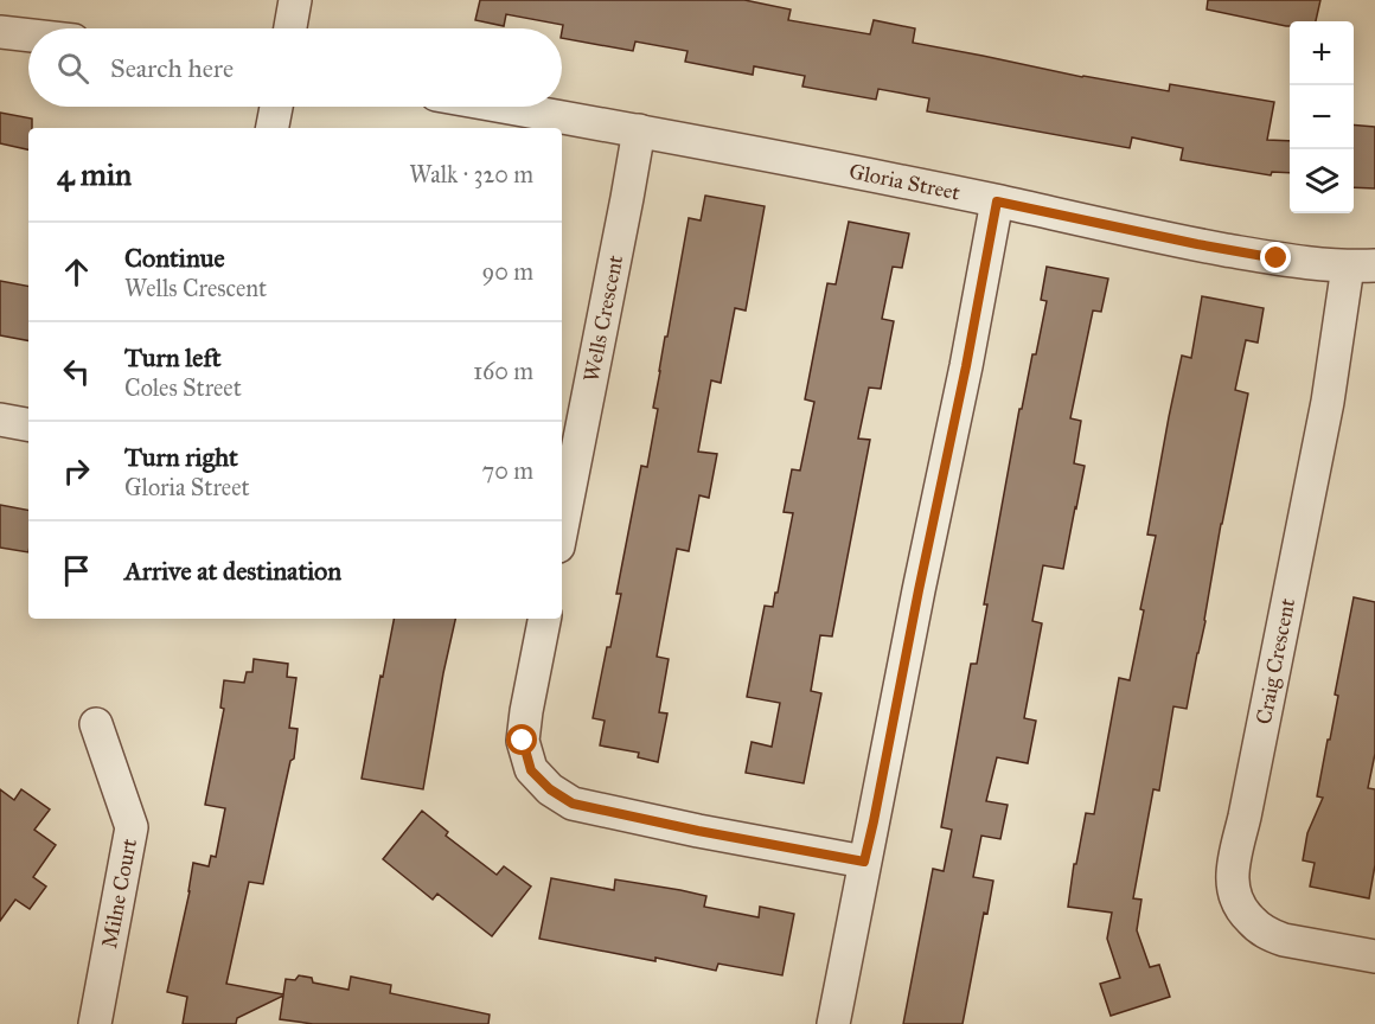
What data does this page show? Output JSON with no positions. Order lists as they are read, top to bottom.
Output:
{
  "streets": {
    "street": [
      "Gloria Street",
      "Wells Crescent",
      "Craig Crescent",
      "Milne Court"
    ]
  },
  "crossings": [
    ["Gloria Street", "Wells Crescent"],
    ["Gloria Street", "Craig Crescent"]
  ],
  "page": {
    "map_buttons": ["+", "−"],
    "search": "Search here",
    "heading": ["4 min", "Walk · 320 m"],
    "list": [
      ["Continue", "Wells Crescent", "90 m"],
      ["Turn left", "Coles Street", "160 m"],
      ["Turn right", "Gloria Street", "70 m"],
      "Arrive at destination"
    ]
  }
}
